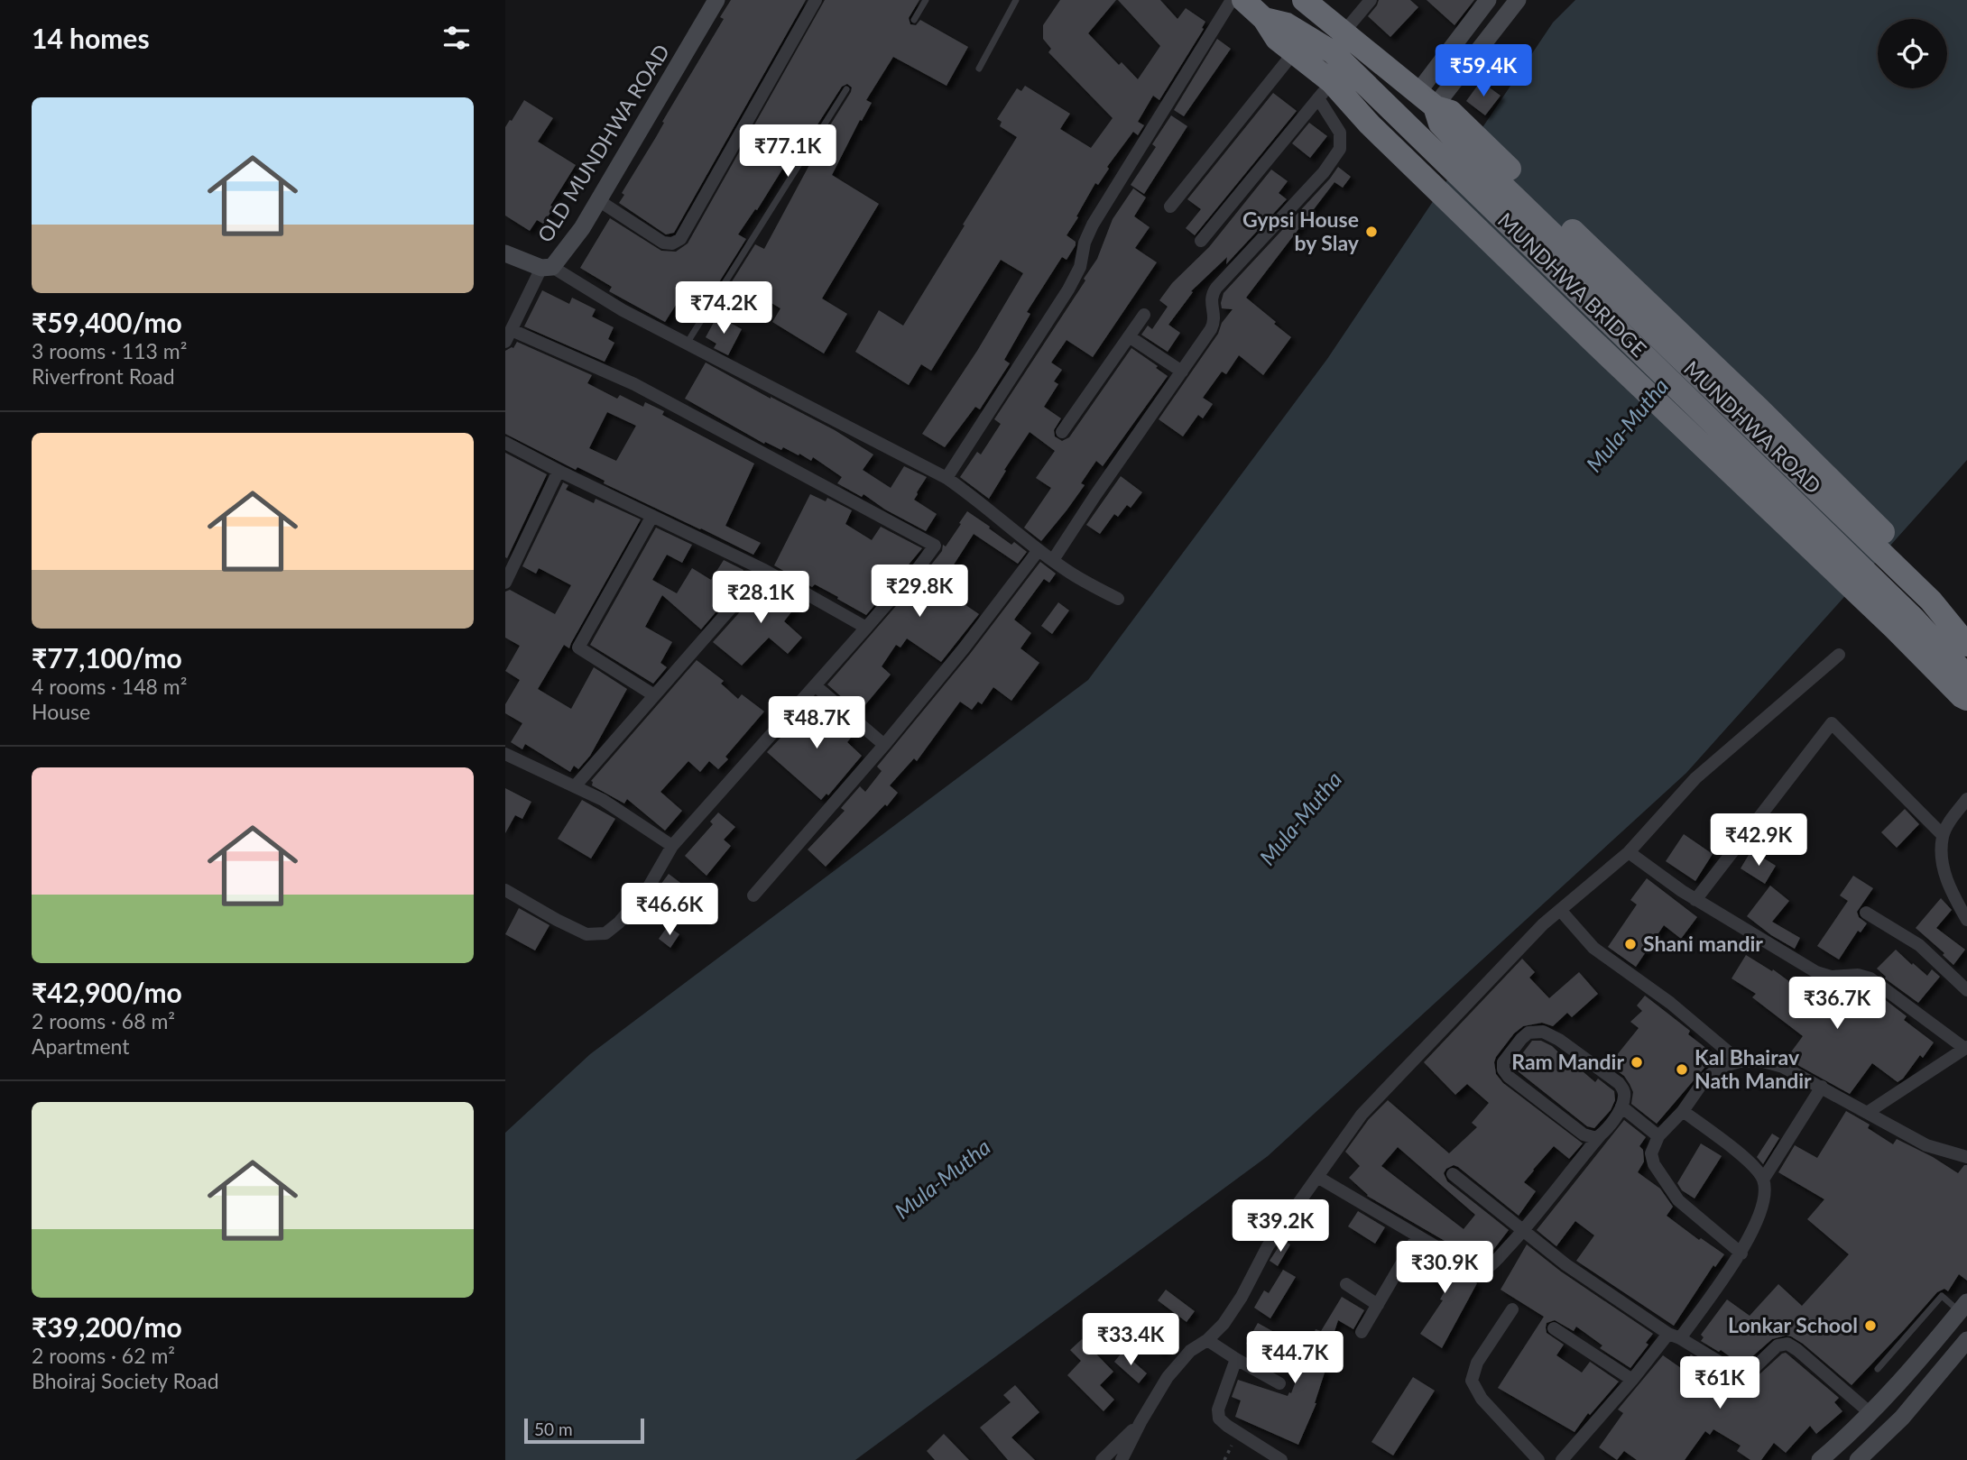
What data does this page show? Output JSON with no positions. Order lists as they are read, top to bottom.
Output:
{
  "streets": {
    "highway": ["MUNDHWA BRIDGE", "MUNDHWA ROAD"],
    "street": ["OLD MUNDHWA ROAD"]
  },
  "water": ["Mula-Mutha"],
  "places": [
    "Gypsi House by Slay",
    "Shani mandir",
    "Ram Mandir",
    "Kal Bhairav Nath Mandir",
    "Lonkar School"
  ],
  "scale_bar": "50 m",
  "page": {
    "heading": "14 homes",
    "price": [
      "₹59.4K",
      "₹77.1K",
      "₹74.2K",
      "₹29.8K",
      "₹28.1K",
      "₹48.7K",
      "₹42.9K",
      "₹46.6K",
      "₹36.7K",
      "₹39.2K",
      "₹30.9K",
      "₹33.4K",
      "₹44.7K",
      "₹61K"
    ],
    "list": [
      {
        "name": "₹59,400/mo",
        "note": "3 rooms · 113 m² · Riverfront Road"
      },
      {
        "name": "₹77,100/mo",
        "note": "4 rooms · 148 m² · House"
      },
      {
        "name": "₹42,900/mo",
        "note": "2 rooms · 68 m² · Apartment"
      },
      {
        "name": "₹39,200/mo",
        "note": "2 rooms · 62 m² · Bhoiraj Society Road"
      }
    ],
    "scale": "50 m"
  }
}
